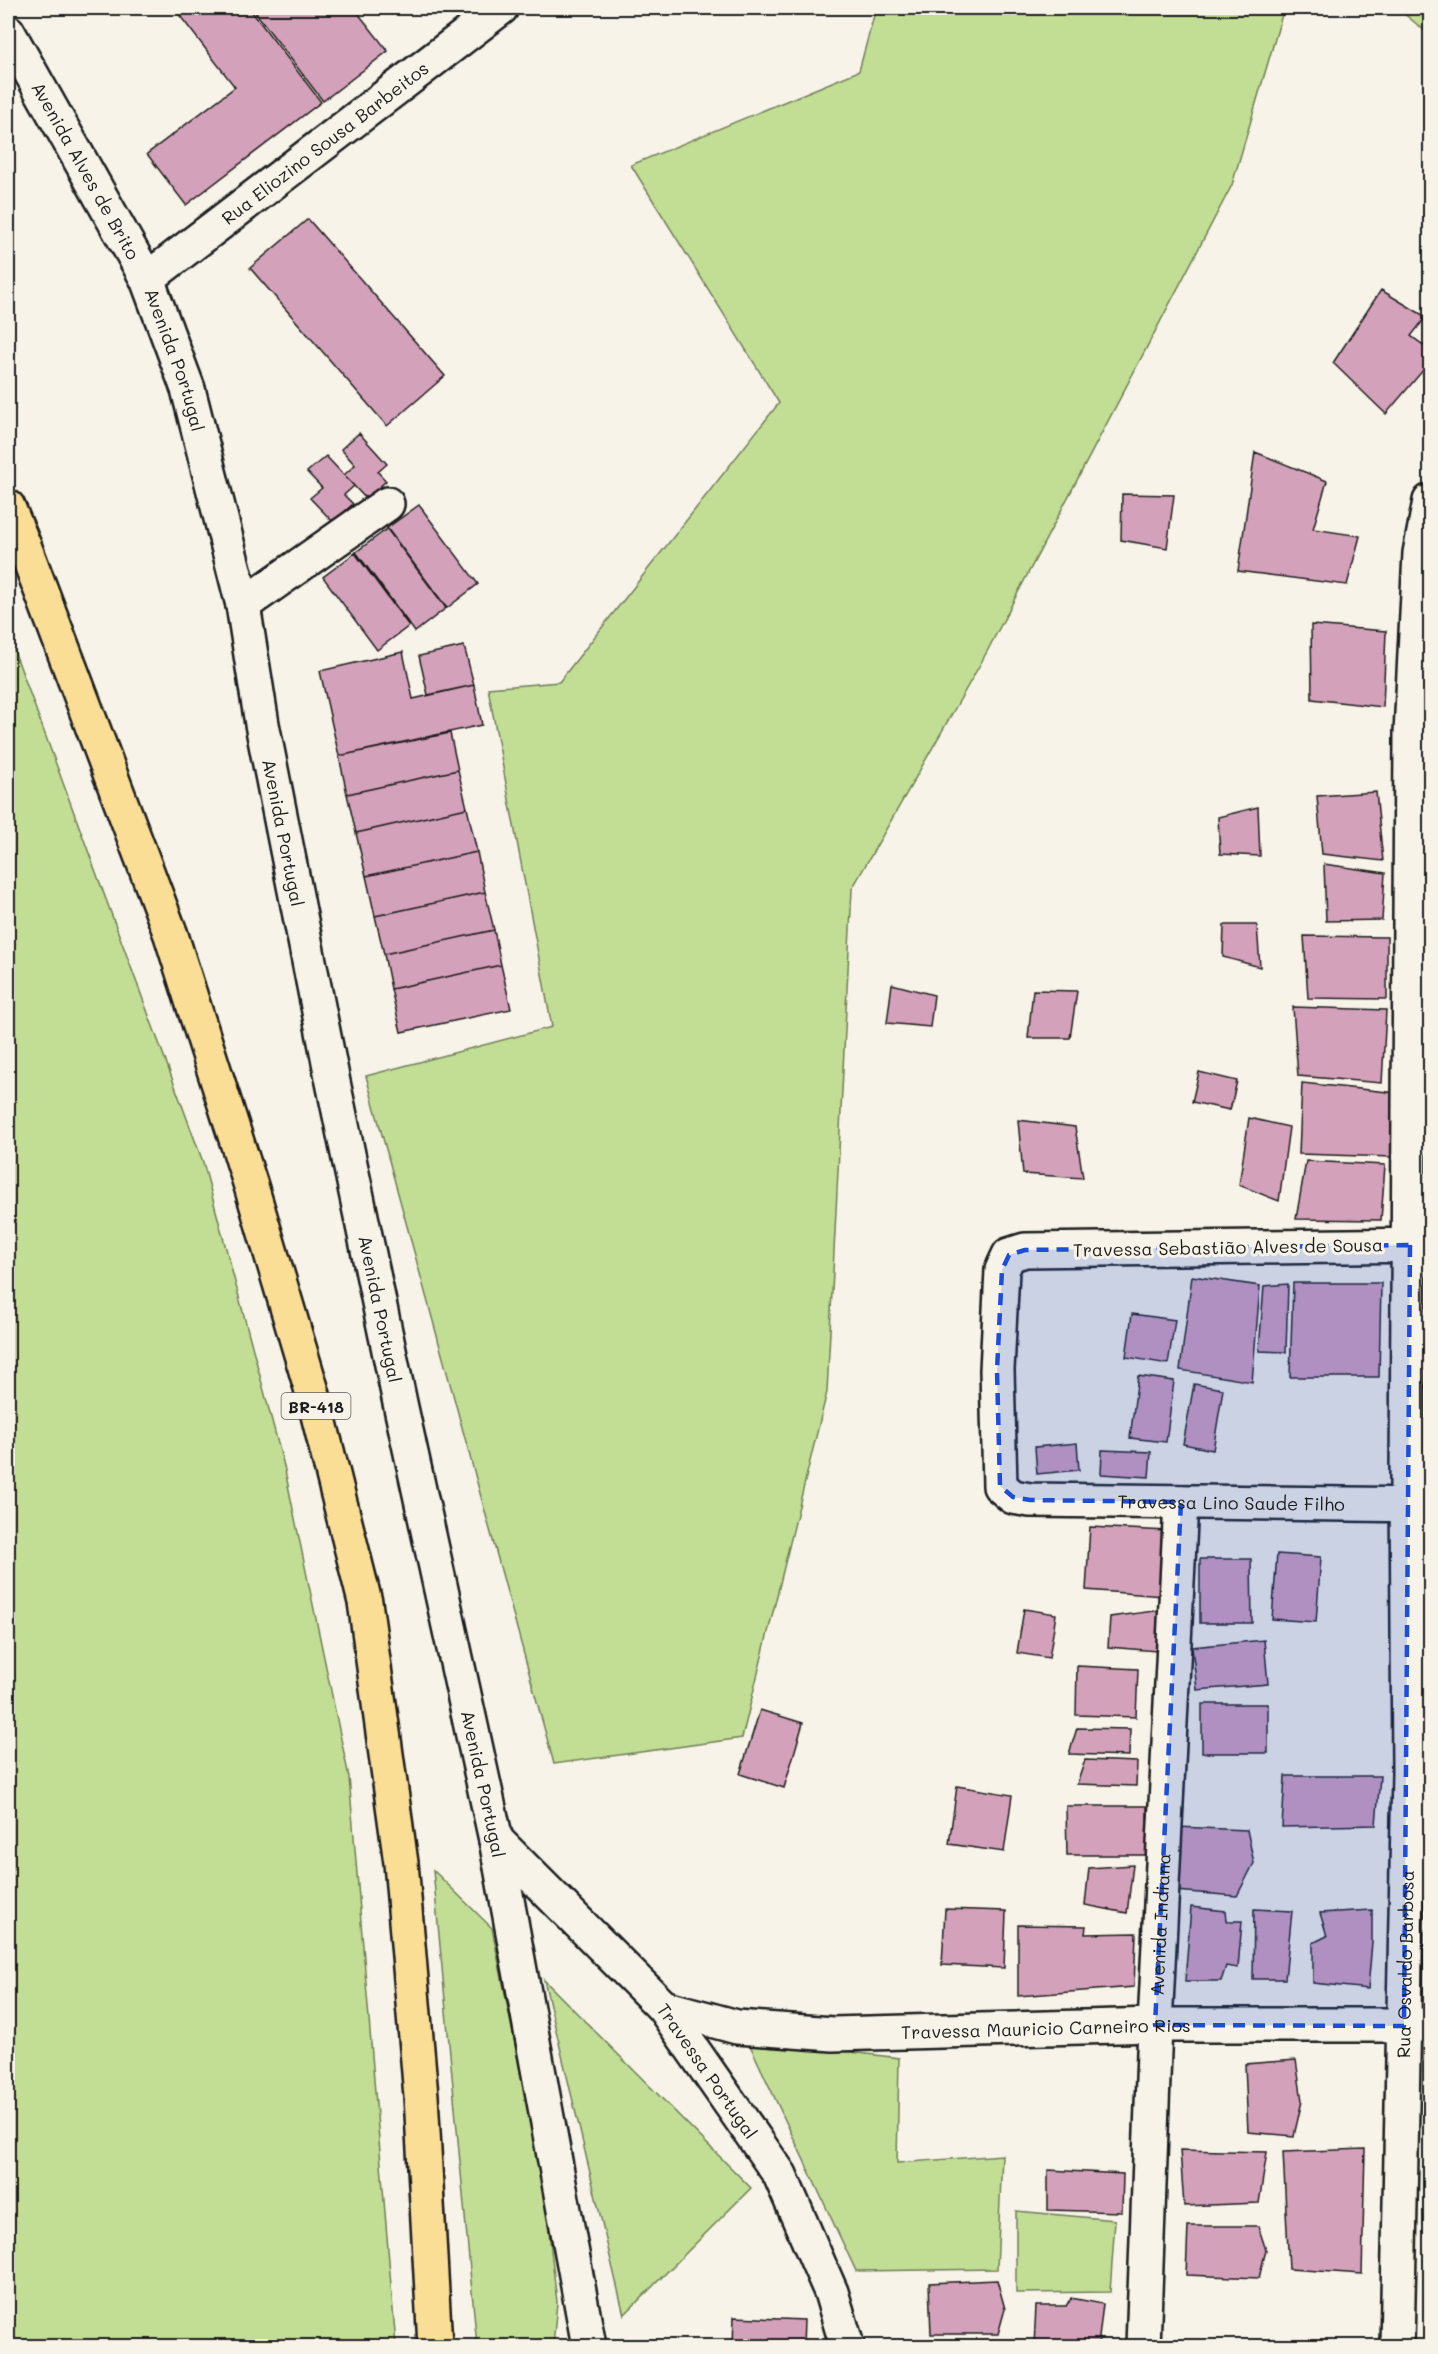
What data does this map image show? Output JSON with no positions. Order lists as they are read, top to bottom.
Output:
{
  "streets": {
    "main road": ["BR-418"],
    "street": [
      "Rua Eliozino Sousa Barbeitos",
      "Avenida Alves de Brito",
      "Avenida Portugal",
      "Travessa Sebastião Alves de Sousa",
      "Travessa Lino Saude Filho",
      "Avenida Indiana",
      "Rua Osvaldo Barbosa",
      "Travessa Mauricio Carneiro Rios",
      "Travessa Portugal"
    ]
  },
  "crossings": [
    ["Rua Eliozino Sousa Barbeitos", "Avenida Alves de Brito"],
    ["Rua Eliozino Sousa Barbeitos", "Avenida Portugal"],
    ["Avenida Alves de Brito", "Avenida Portugal"],
    ["Avenida Portugal", "Travessa Portugal"],
    ["Travessa Sebastião Alves de Sousa", "Travessa Lino Saude Filho"],
    ["Travessa Sebastião Alves de Sousa", "Rua Osvaldo Barbosa"],
    ["Travessa Lino Saude Filho", "Avenida Indiana"],
    ["Travessa Lino Saude Filho", "Rua Osvaldo Barbosa"],
    ["Avenida Indiana", "Travessa Mauricio Carneiro Rios"],
    ["Rua Osvaldo Barbosa", "Travessa Mauricio Carneiro Rios"],
    ["Travessa Mauricio Carneiro Rios", "Travessa Portugal"]
  ]
}
